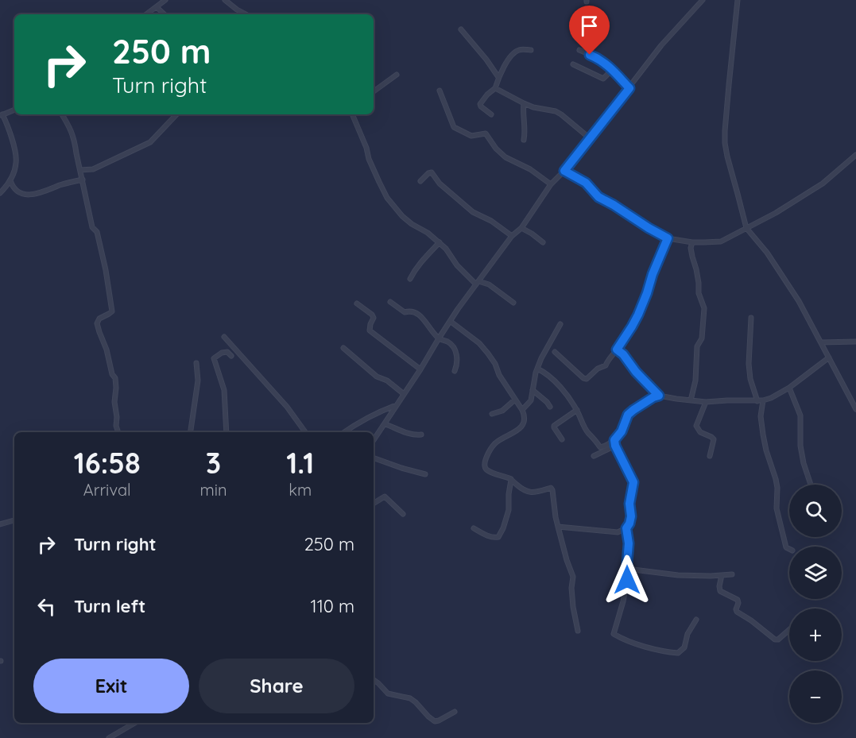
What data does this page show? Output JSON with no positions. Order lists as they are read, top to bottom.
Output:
{
  "page": {
    "turn": ["250 m", "Turn right"],
    "eta": [
      "16:58",
      "Arrival",
      "3",
      "min",
      "1.1",
      "km"
    ],
    "map_buttons": ["+", "−"],
    "list": [
      {
        "name": "Turn right",
        "value": "250 m"
      },
      {
        "name": "Turn left",
        "value": "110 m"
      }
    ],
    "buttons": ["Exit", "Share"]
  }
}
